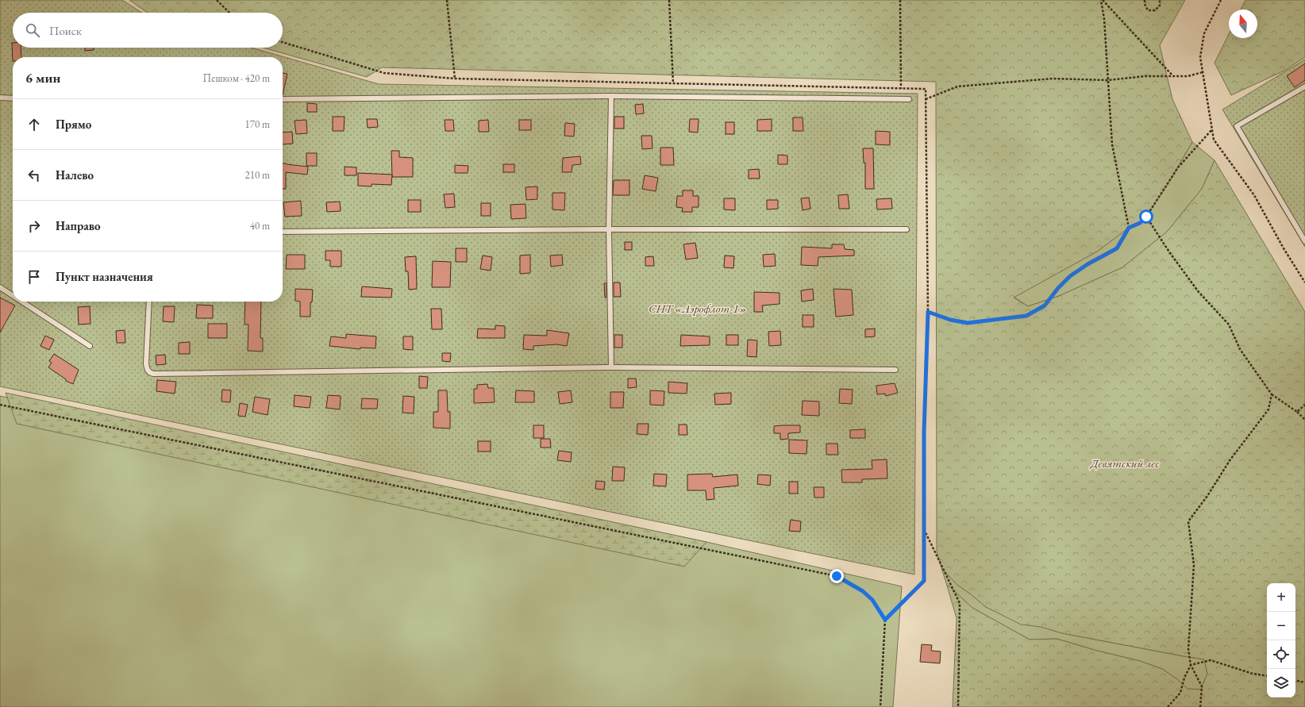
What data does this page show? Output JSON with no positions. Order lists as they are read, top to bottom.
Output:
{
  "parks": ["СНТ «Аэрофлот-1»", "Девятский лес"],
  "north": "top",
  "page": {
    "search": "Поиск",
    "heading": ["6 мин", "Пешком · 420 m"],
    "list": [
      ["Прямо", "170 m"],
      ["Налево", "210 m"],
      ["Направо", "40 m"],
      "Пункт назначения"
    ],
    "map_buttons": ["+", "−"]
  }
}
